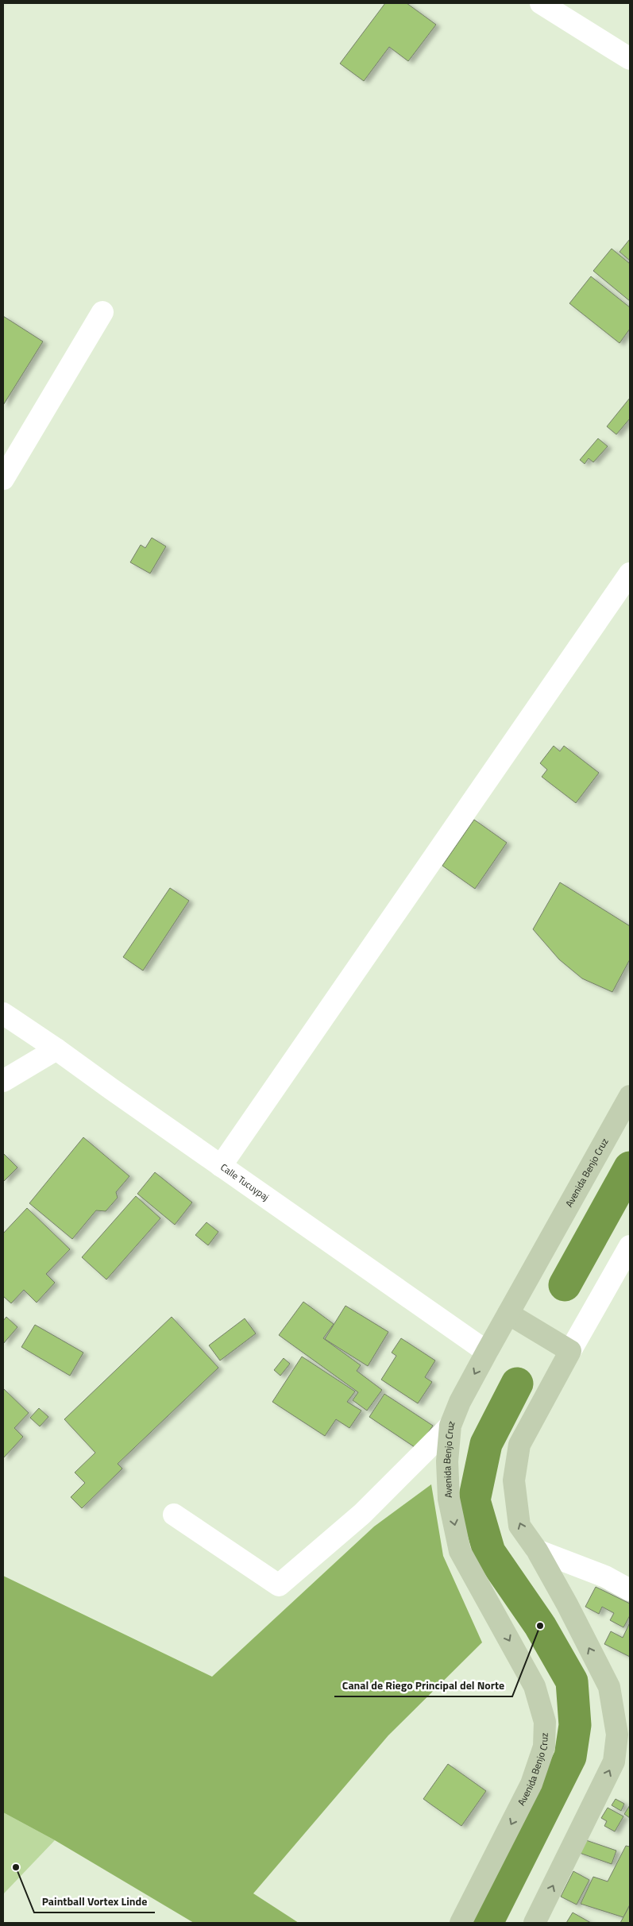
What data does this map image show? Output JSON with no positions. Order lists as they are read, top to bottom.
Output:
{
  "streets": {
    "street": ["Avenida Benjo Cruz", "Calle Tucuypaj"]
  },
  "crossings": [
    ["Avenida Benjo Cruz", "Calle Tucuypaj"]
  ],
  "places": ["Canal de Riego Principal del Norte", "Paintball Vortex Linde"]
}
